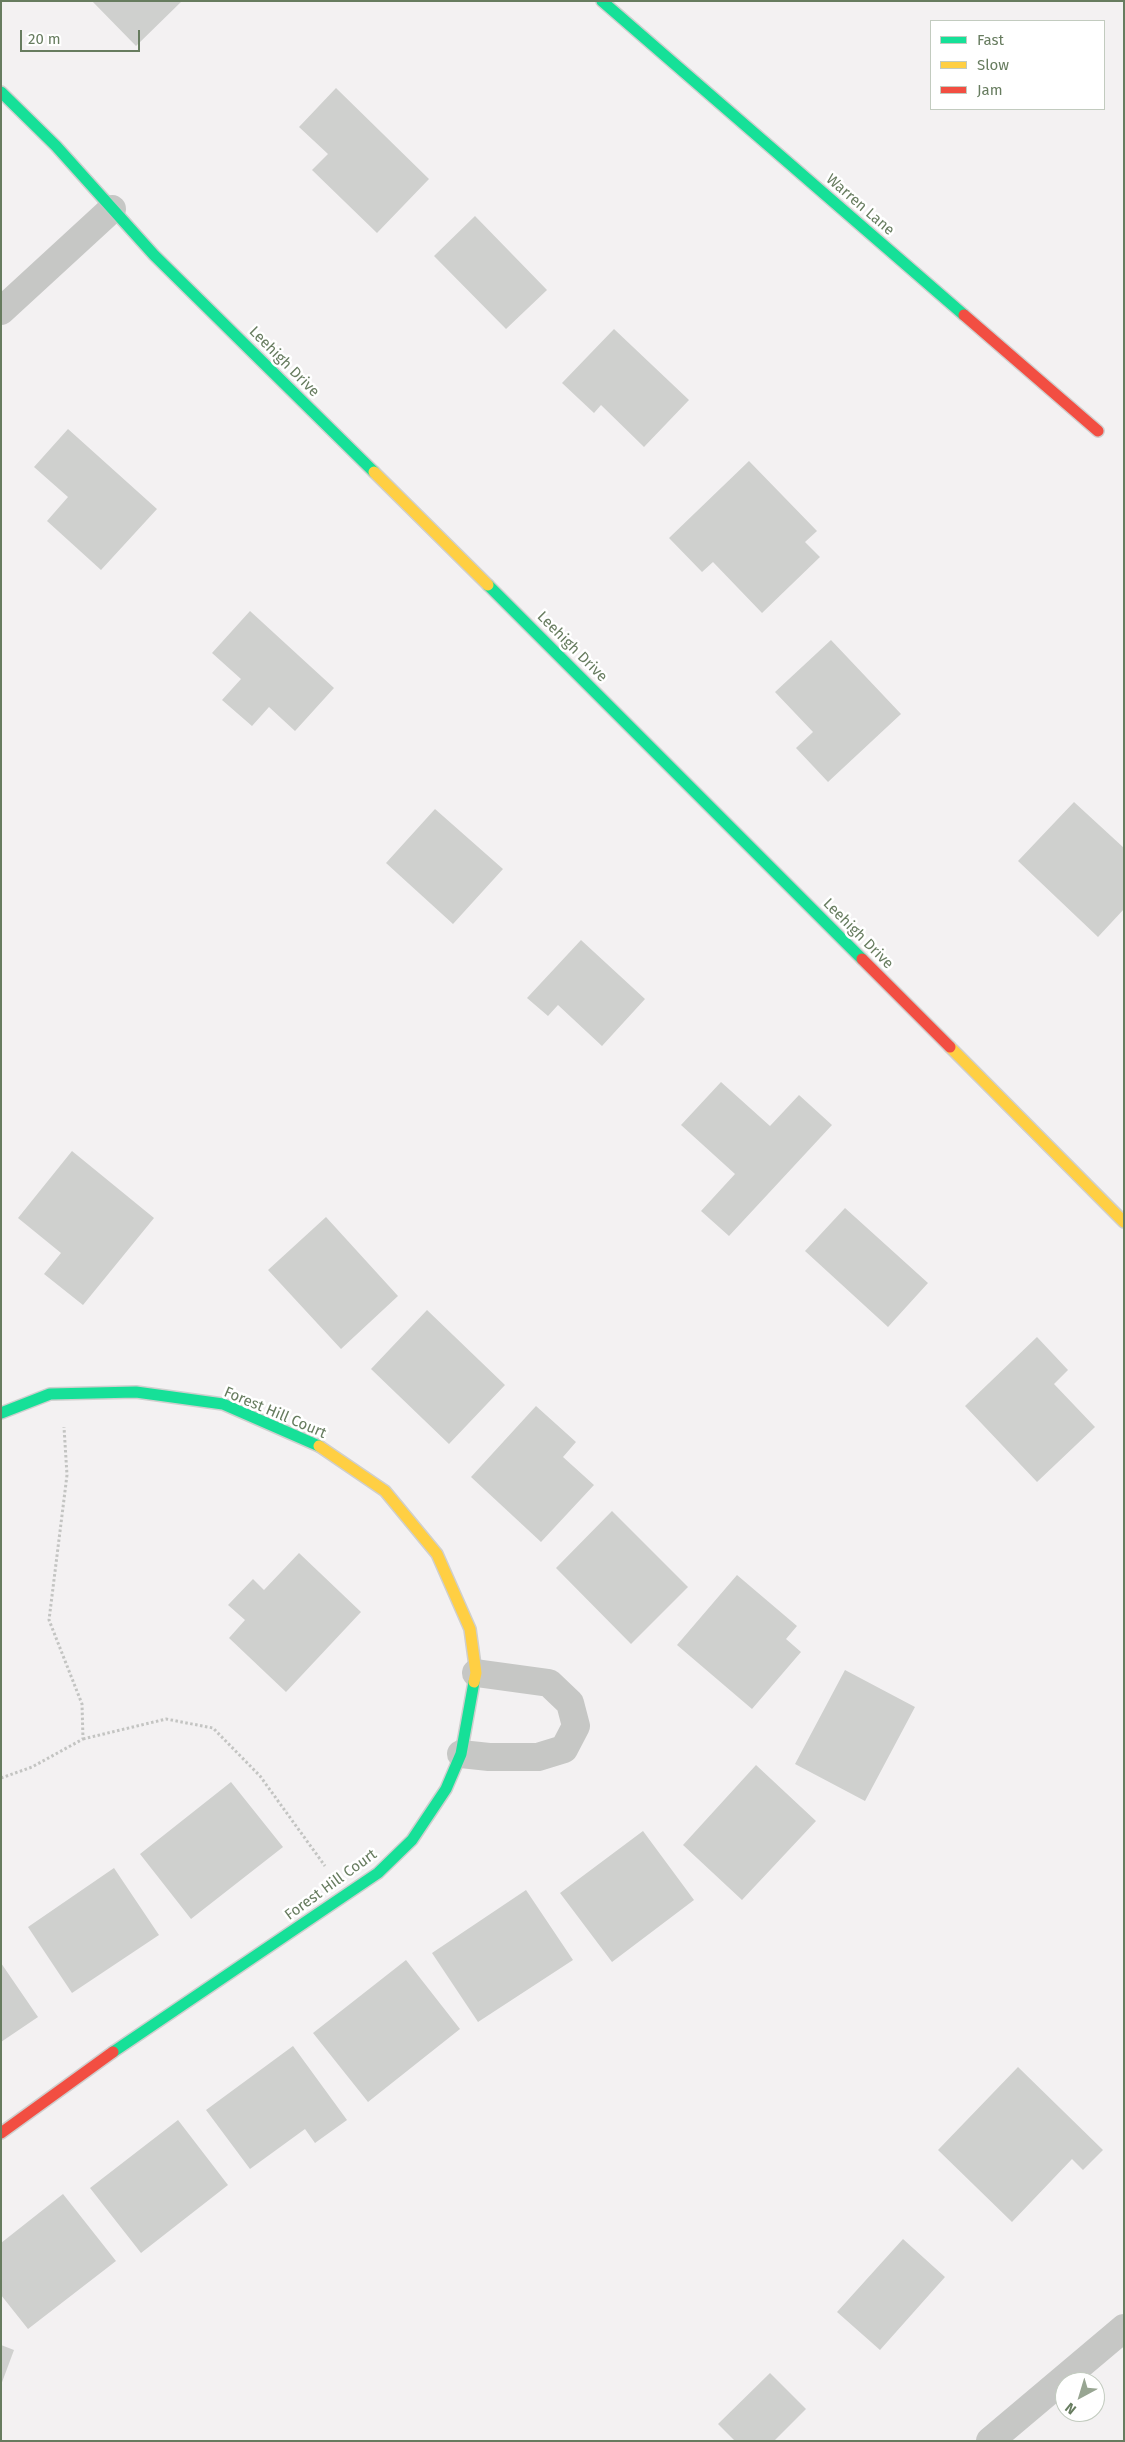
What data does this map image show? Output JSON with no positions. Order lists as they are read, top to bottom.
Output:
{
  "streets": {
    "street": ["Warren Lane", "Leehigh Drive", "Forest Hill Court"]
  },
  "legend": ["Fast", "Slow", "Jam"],
  "scale_bar": "20 m",
  "north": "bottom left"
}
